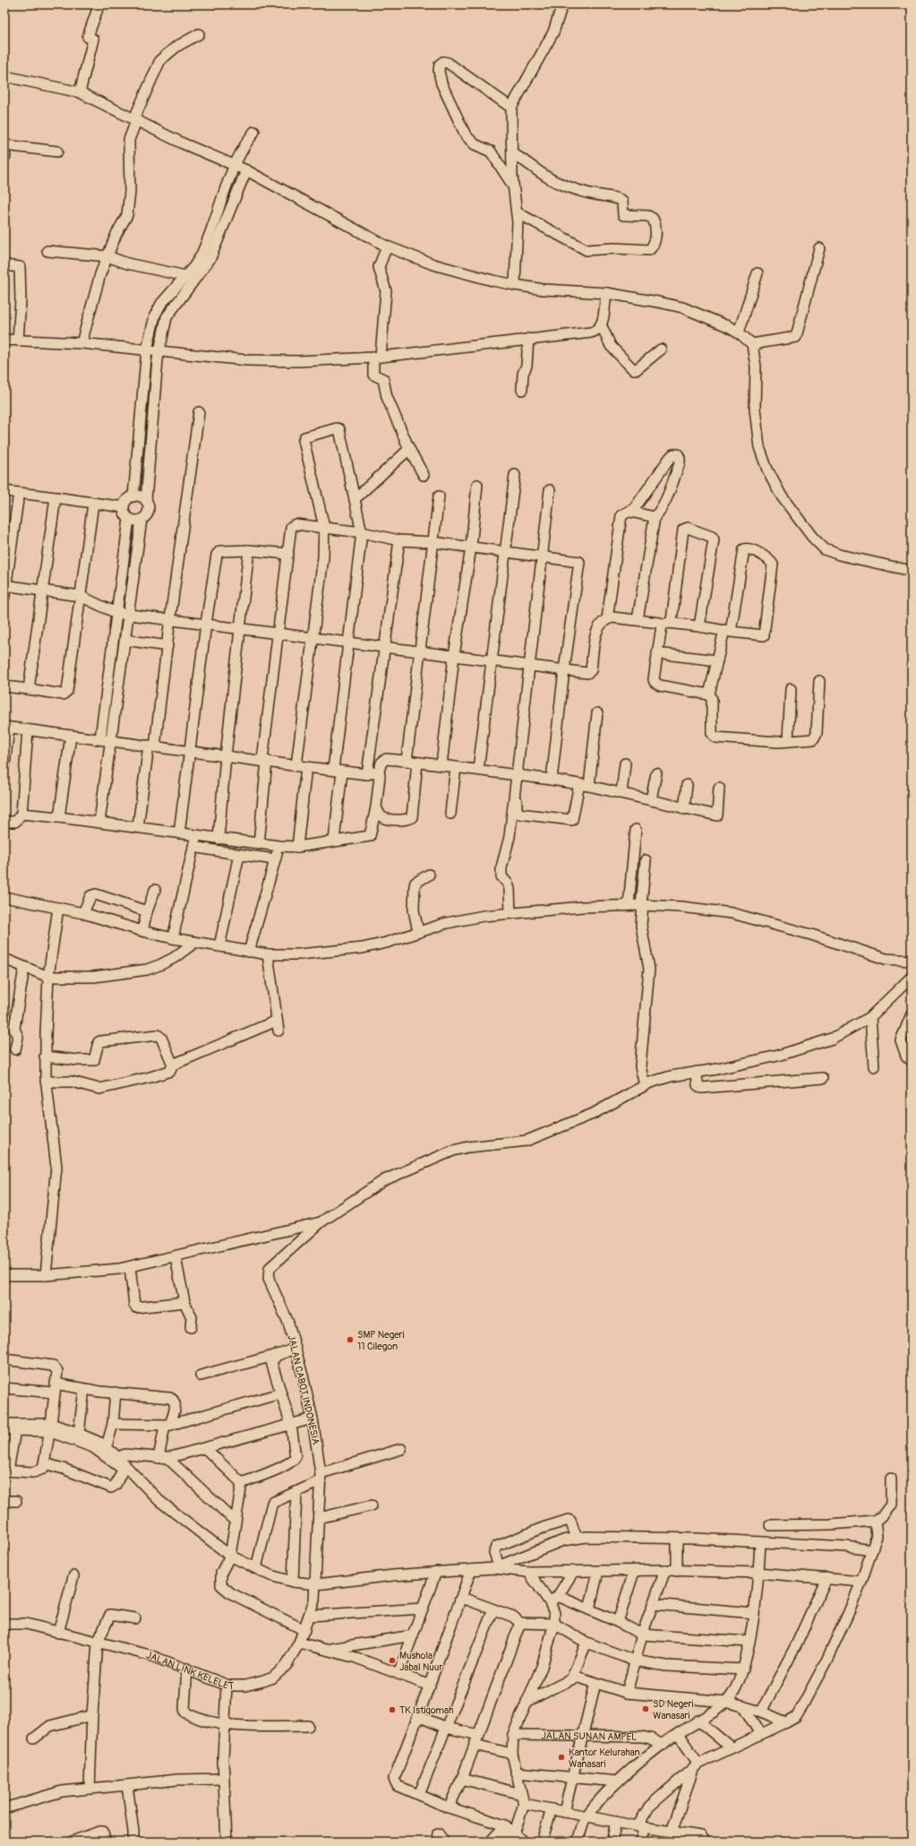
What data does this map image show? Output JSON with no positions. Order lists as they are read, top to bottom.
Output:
{
  "streets": {
    "street": ["JALAN CABOT INDONESIA", "JALAN LINK KELELET", "JALAN SUNAN AMPEL"]
  },
  "crossings": [
    ["JALAN CABOT INDONESIA", "JALAN LINK KELELET"]
  ],
  "places": [
    "SMP Negeri 11 Cilegon",
    "Mushola Jabal Nuur",
    "SD Negeri Wanasari",
    "TK Istiqomah",
    "Kantor Kelurahan Wanasari"
  ]
}
